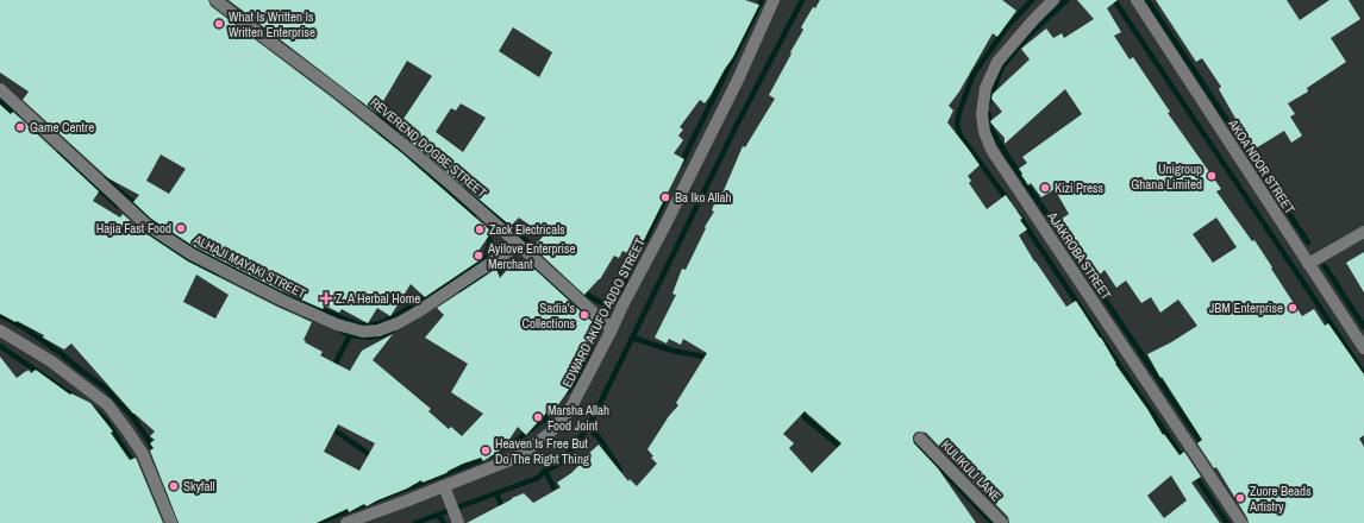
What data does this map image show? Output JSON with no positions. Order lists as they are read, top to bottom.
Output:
{
  "streets": {
    "street": [
      "REVEREND DOGBE STREET",
      "AKOA NDOR STREET",
      "AJAKROBA STREET",
      "ALHAJI MAYAKI STREET",
      "EDWARD AKUFO ADDO STREET",
      "KULIKULI LANE"
    ]
  },
  "crossings": [
    ["REVEREND DOGBE STREET", "ALHAJI MAYAKI STREET"],
    ["REVEREND DOGBE STREET", "EDWARD AKUFO ADDO STREET"]
  ],
  "places": {
    "other": [
      "What Is Written Is Written Enterprise",
      "Game Centre",
      "Unigroup Ghana Limited",
      "Kizi Press",
      "Ba Iko Allah",
      "Hajia Fast Food",
      "Zack Electricals",
      "Ayilove Enterprise Merchant",
      "JBM Enterprise",
      "Sadia's Collections",
      "Marsha Allah Food Joint",
      "Heaven Is Free But Do The Right Thing",
      "Skyfall",
      "Zuore Beads Artistry"
    ],
    "health": ["Z. A Herbal Home"]
  }
}
